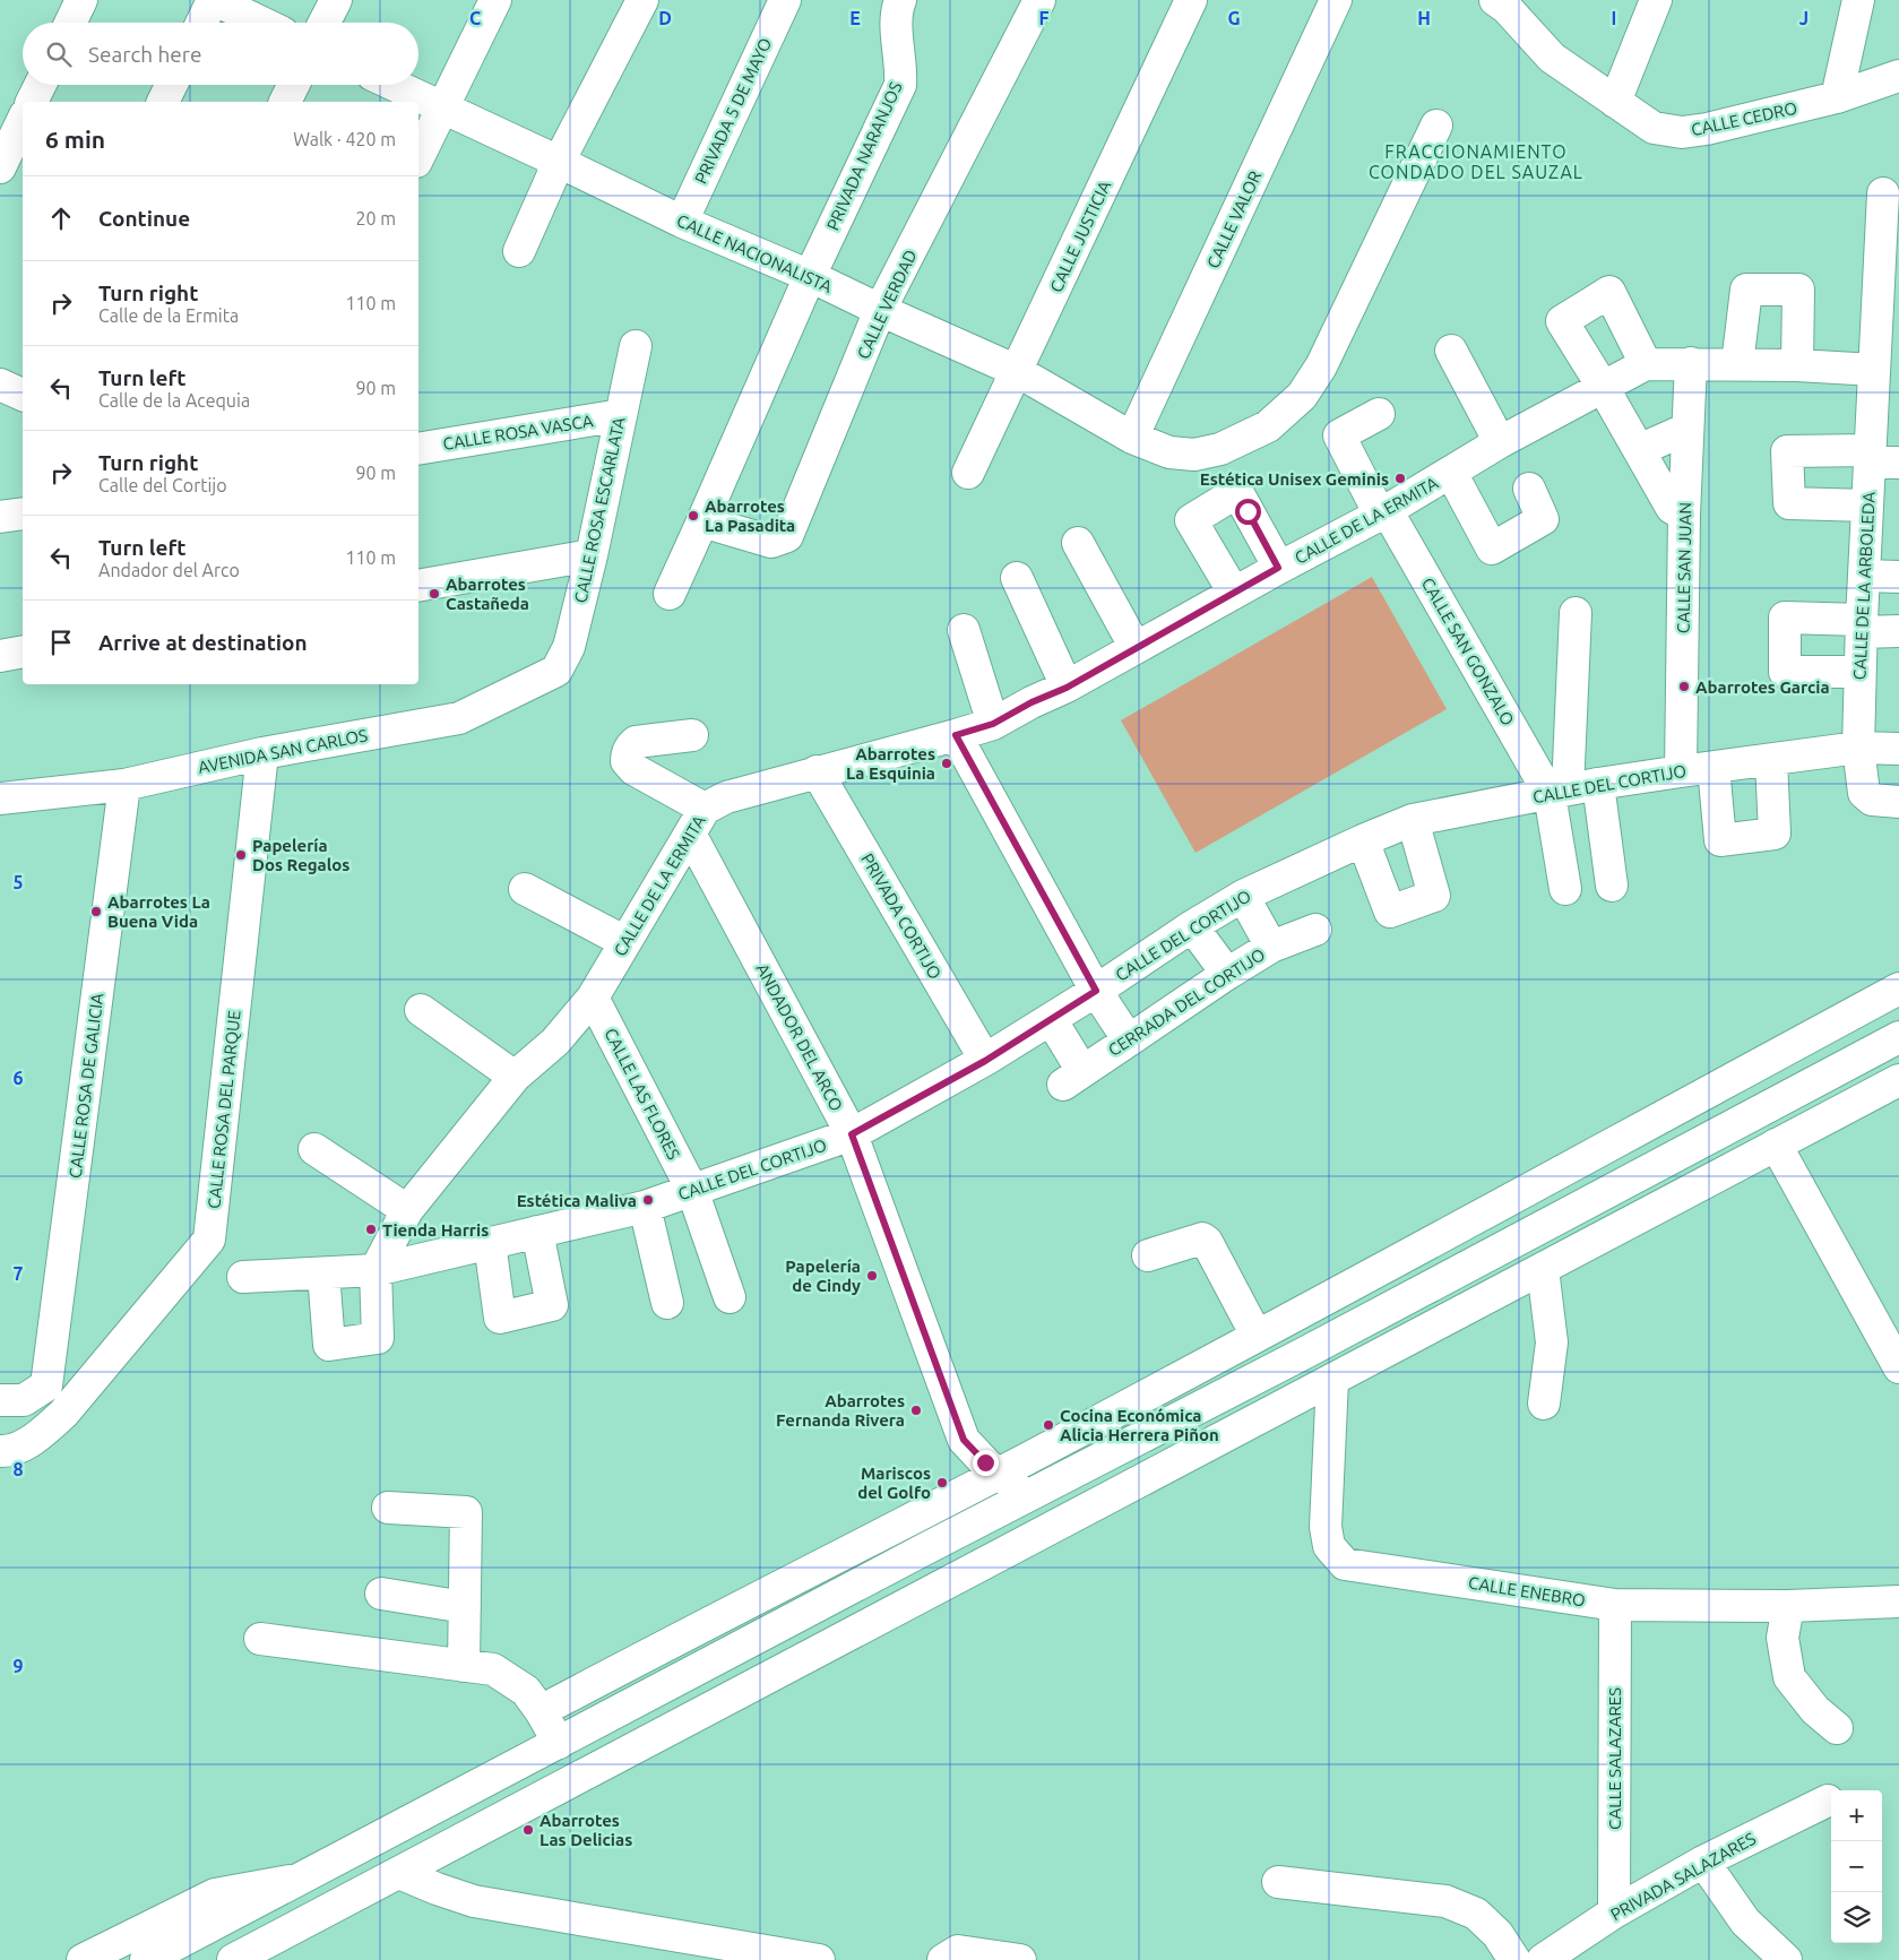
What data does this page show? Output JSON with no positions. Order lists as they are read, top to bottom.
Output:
{
  "streets": {
    "street": [
      "PRIVADA 5 DE MAYO",
      "CALLE CEDRO",
      "PRIVADA NARANJOS",
      "CALLE VALOR",
      "CALLE JUSTICIA",
      "CALLE NACIONALISTA",
      "CALLE VERDAD",
      "CALLE ROSA VASCA",
      "CALLE ROSA ESCARLATA",
      "CALLE DE LA ERMITA",
      "CALLE SAN JUAN",
      "CALLE DE LA ARBOLEDA",
      "CALLE SAN GONZALO",
      "AVENIDA SAN CARLOS",
      "CALLE DEL CORTIJO",
      "PRIVADA CORTIJO",
      "CERRADA DEL CORTIJO",
      "ANDADOR DEL ARCO",
      "CALLE ROSA DE GALICIA",
      "CALLE LAS FLORES",
      "CALLE ROSA DEL PARQUE",
      "CALLE ENEBRO",
      "CALLE SALAZARES",
      "PRIVADA SALAZARES"
    ]
  },
  "crossings": [
    ["PRIVADA 5 DE MAYO", "CALLE NACIONALISTA"],
    ["PRIVADA NARANJOS", "CALLE NACIONALISTA"],
    ["PRIVADA NARANJOS", "CALLE VERDAD"],
    ["CALLE VALOR", "CALLE NACIONALISTA"],
    ["CALLE JUSTICIA", "CALLE NACIONALISTA"],
    ["CALLE NACIONALISTA", "CALLE VERDAD"],
    ["CALLE ROSA VASCA", "CALLE ROSA ESCARLATA"],
    ["CALLE ROSA ESCARLATA", "AVENIDA SAN CARLOS"],
    ["CALLE DE LA ERMITA", "CALLE SAN JUAN"],
    ["CALLE DE LA ERMITA", "CALLE DE LA ARBOLEDA"],
    ["CALLE DE LA ERMITA", "CALLE SAN GONZALO"],
    ["CALLE DE LA ERMITA", "CALLE DEL CORTIJO"],
    ["CALLE DE LA ERMITA", "PRIVADA CORTIJO"],
    ["CALLE DE LA ERMITA", "ANDADOR DEL ARCO"],
    ["CALLE DE LA ERMITA", "CALLE LAS FLORES"],
    ["CALLE SAN JUAN", "CALLE DEL CORTIJO"],
    ["CALLE DE LA ARBOLEDA", "CALLE DEL CORTIJO"],
    ["CALLE SAN GONZALO", "CALLE DEL CORTIJO"],
    ["AVENIDA SAN CARLOS", "CALLE ROSA DE GALICIA"],
    ["AVENIDA SAN CARLOS", "CALLE ROSA DEL PARQUE"],
    ["CALLE DEL CORTIJO", "PRIVADA CORTIJO"],
    ["CALLE DEL CORTIJO", "CERRADA DEL CORTIJO"],
    ["CALLE DEL CORTIJO", "ANDADOR DEL ARCO"],
    ["CALLE DEL CORTIJO", "CALLE LAS FLORES"],
    ["CALLE ENEBRO", "CALLE SALAZARES"],
    ["CALLE SALAZARES", "PRIVADA SALAZARES"]
  ],
  "districts": ["FRACCIONAMIENTO CONDADO DEL SAUZAL"],
  "places": [
    "Estética Unisex Geminis",
    "Abarrotes La Pasadita",
    "Abarrotes Castañeda",
    "Abarrotes Garcia",
    "Abarrotes La Esquinia",
    "Papelería Dos Regalos",
    "Abarrotes La Buena Vida",
    "Estética Maliva",
    "Tienda Harris",
    "Papelería de Cindy",
    "Abarrotes Fernanda Rivera",
    "Cocina Económica Alicia Herrera Piñon",
    "Mariscos del Golfo",
    "Abarrotes Las Delicias"
  ],
  "page": {
    "search": "Search here",
    "heading": ["6 min", "Walk · 420 m"],
    "list": [
      ["Continue", "20 m"],
      ["Turn right", "Calle de la Ermita", "110 m"],
      ["Turn left", "Calle de la Acequia", "90 m"],
      ["Turn right", "Calle del Cortijo", "90 m"],
      ["Turn left", "Andador del Arco", "110 m"],
      "Arrive at destination"
    ],
    "map_buttons": ["+", "−"]
  },
  "grid": {
    "columns": [
      "C",
      "D",
      "E",
      "F",
      "G",
      "H",
      "I",
      "J"
    ],
    "rows": [
      "5",
      "6",
      "7",
      "8",
      "9"
    ]
  }
}
